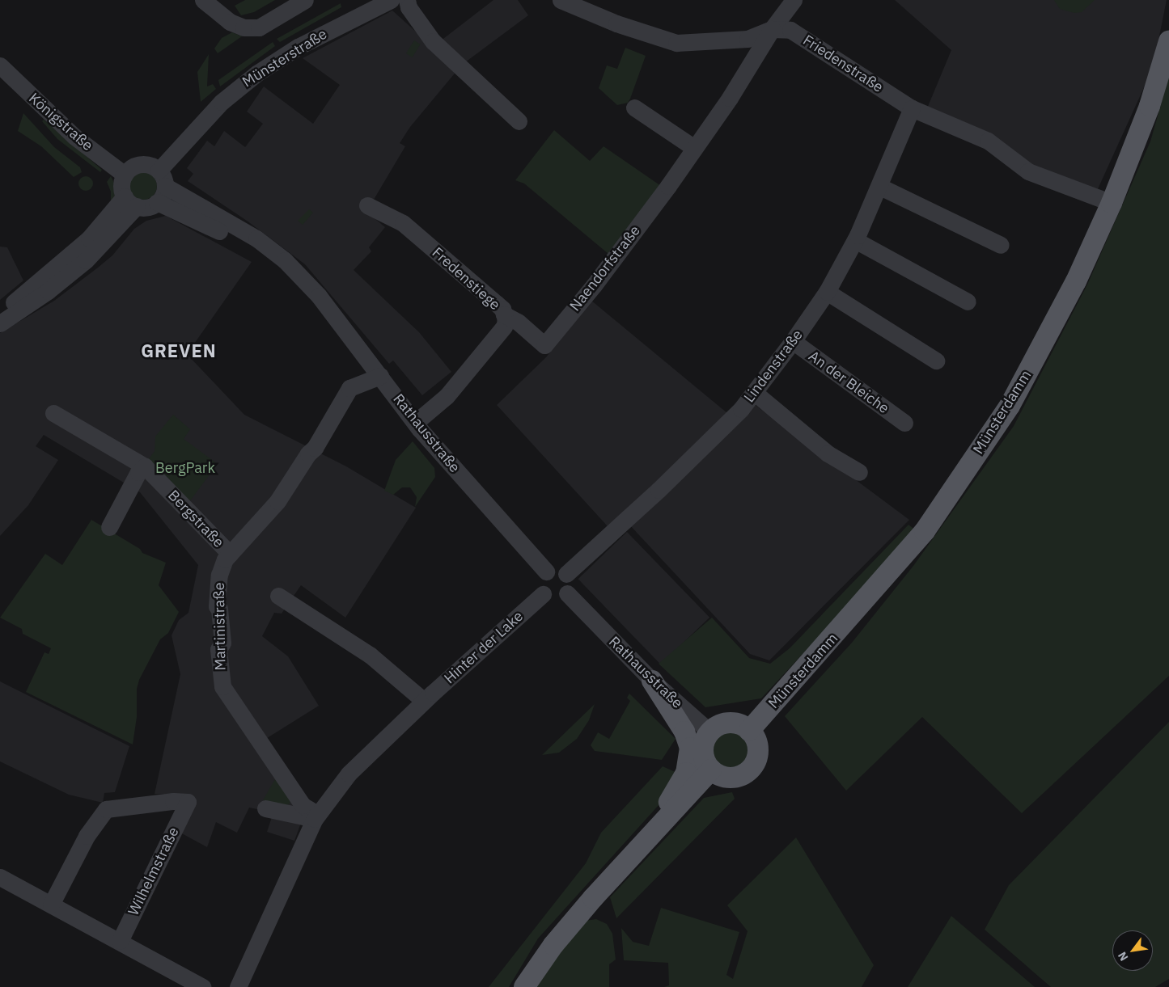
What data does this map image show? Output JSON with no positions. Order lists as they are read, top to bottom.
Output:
{
  "streets": {
    "main road": ["Münsterdamm"],
    "street": [
      "Münsterstraße",
      "Friedenstraße",
      "Königstraße",
      "Naendorfstraße",
      "Fredenstiege",
      "Lindenstraße",
      "An der Bleiche",
      "Rathausstraße",
      "Bergstraße",
      "Martinistraße",
      "Hinter der Lake",
      "Wilhelmstraße"
    ]
  },
  "crossings": [
    ["Münsterstraße", "Königstraße"],
    ["Friedenstraße", "Naendorfstraße"],
    ["Friedenstraße", "Lindenstraße"],
    ["Friedenstraße", "Münsterdamm"],
    ["Naendorfstraße", "Fredenstiege"],
    ["Fredenstiege", "Rathausstraße"],
    ["Lindenstraße", "An der Bleiche"],
    ["Lindenstraße", "Rathausstraße"],
    ["Lindenstraße", "Hinter der Lake"],
    ["Münsterdamm", "Rathausstraße"],
    ["Rathausstraße", "Martinistraße"],
    ["Rathausstraße", "Hinter der Lake"],
    ["Bergstraße", "Martinistraße"],
    ["Martinistraße", "Hinter der Lake"]
  ],
  "districts": ["GREVEN"],
  "parks": ["BergPark"],
  "north": "bottom left"
}
